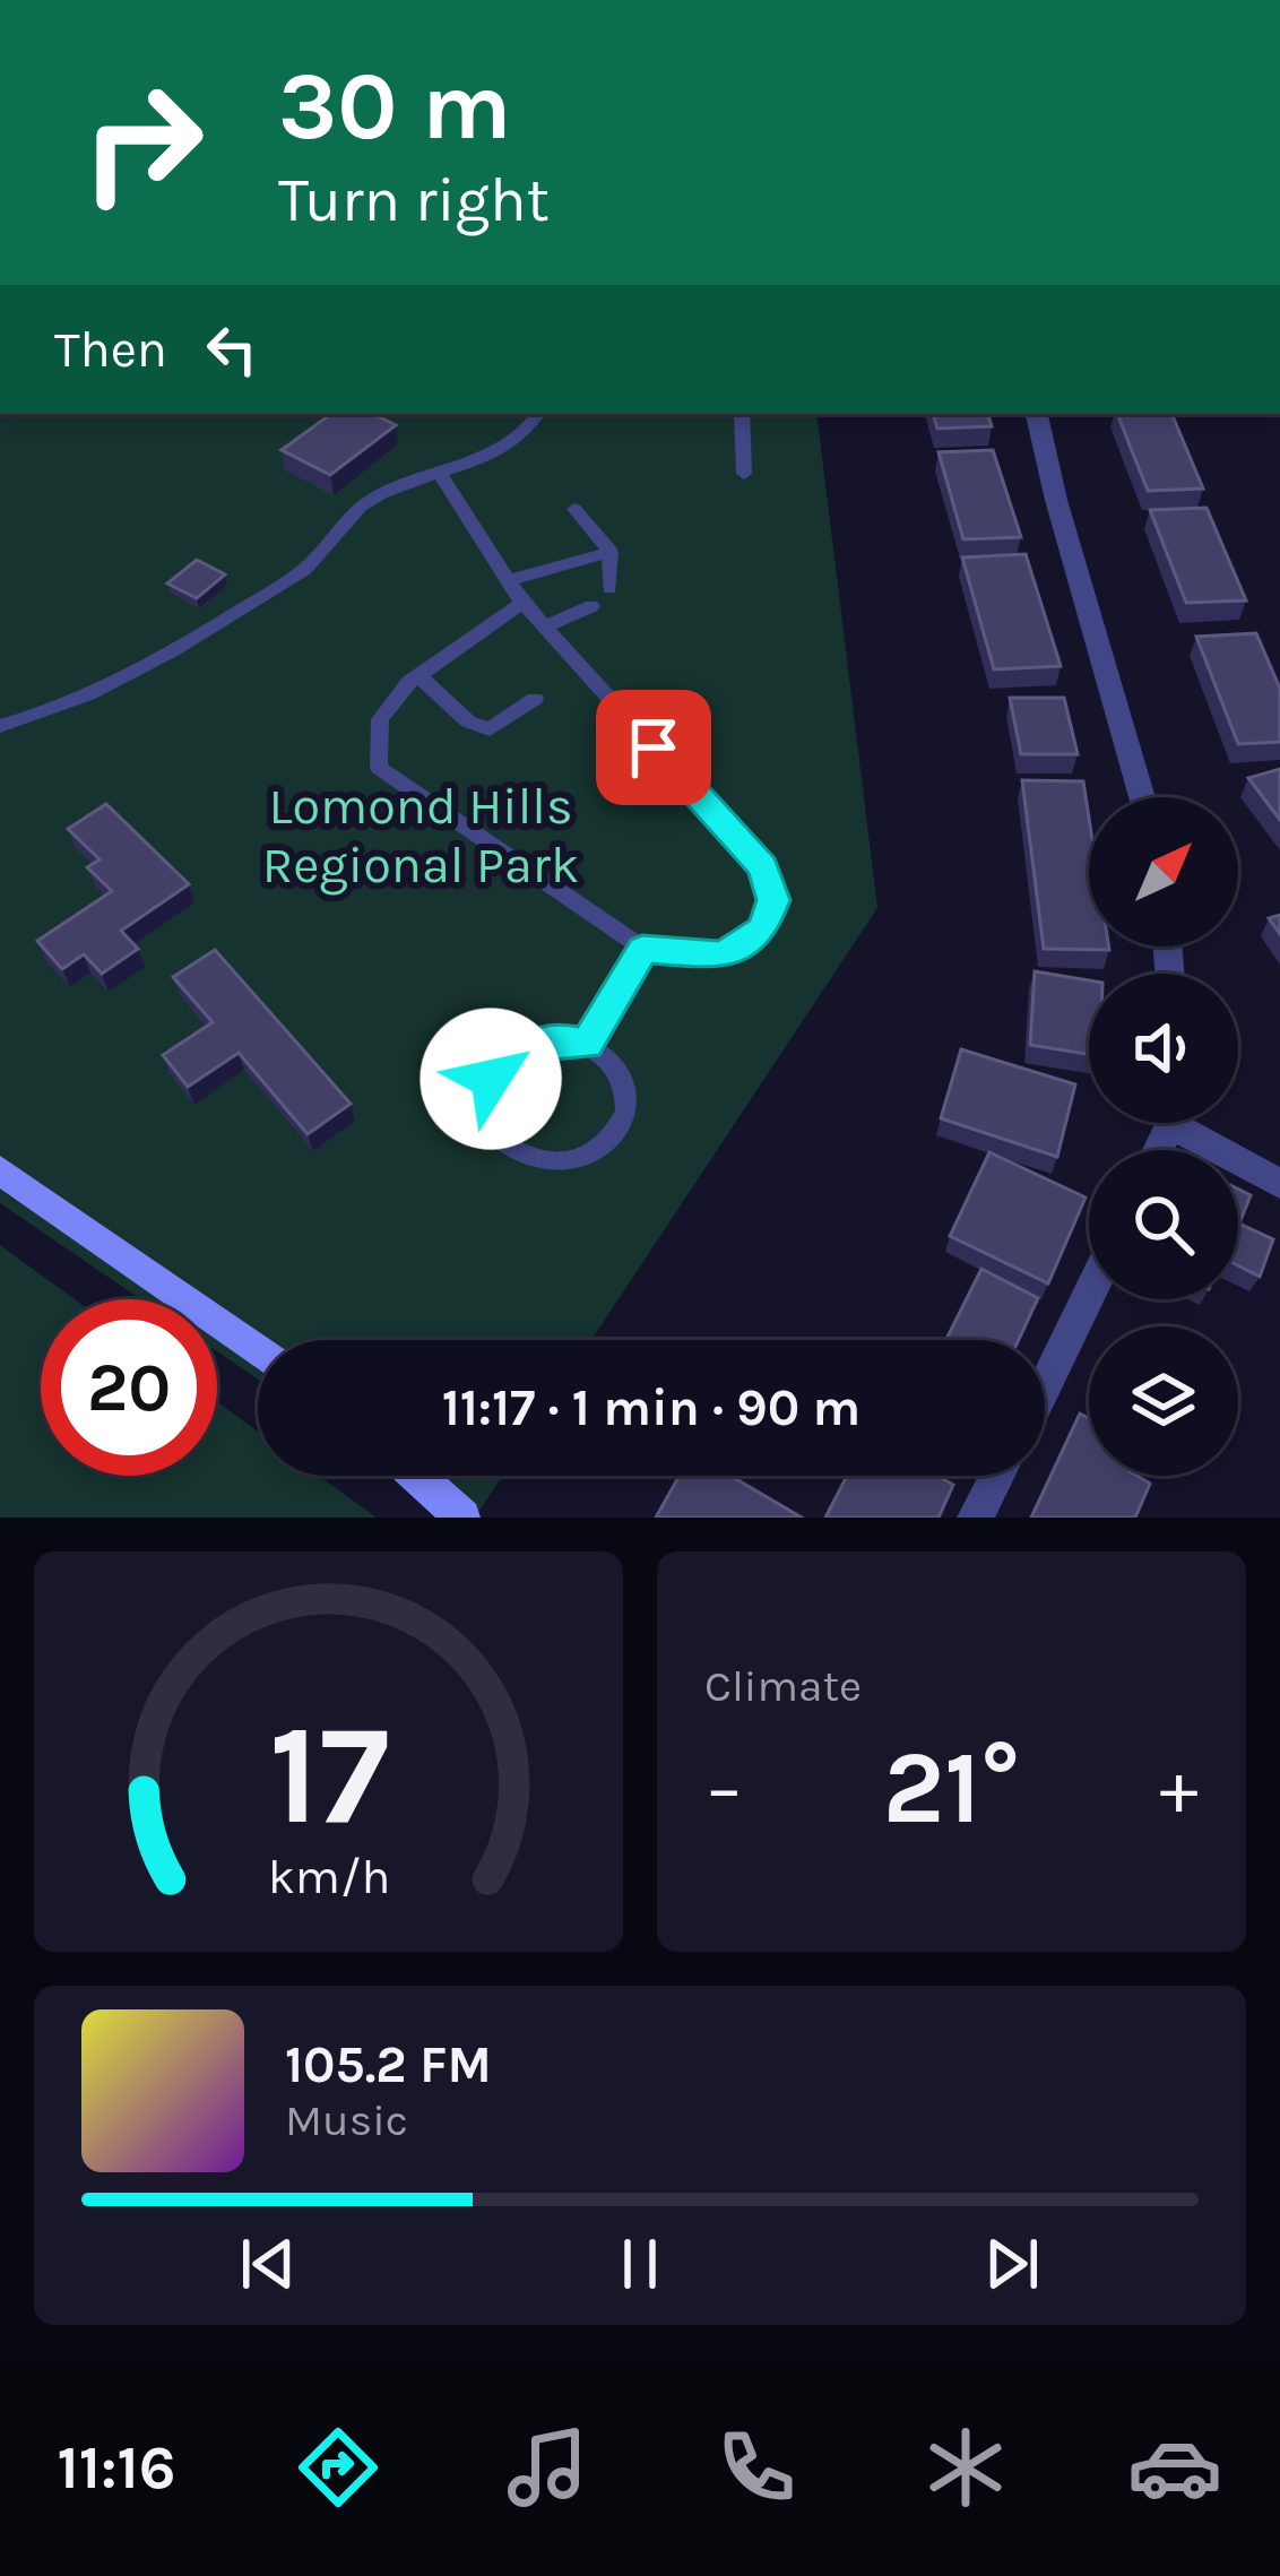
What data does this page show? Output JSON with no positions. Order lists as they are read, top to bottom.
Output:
{
  "parks": ["Lomond Hills Regional Park"],
  "north": "top right",
  "page": {
    "turn": ["30 m", "Turn right"],
    "then": "Then",
    "limit": "20",
    "trip": "11:17 · 1 min · 90 m",
    "tile": "Climate",
    "heat": ["−", "21°", "+"],
    "song": ["105.2 FM", "Music"],
    "tabs": "11:16",
    "gauge": ["17", "km/h"]
  }
}
